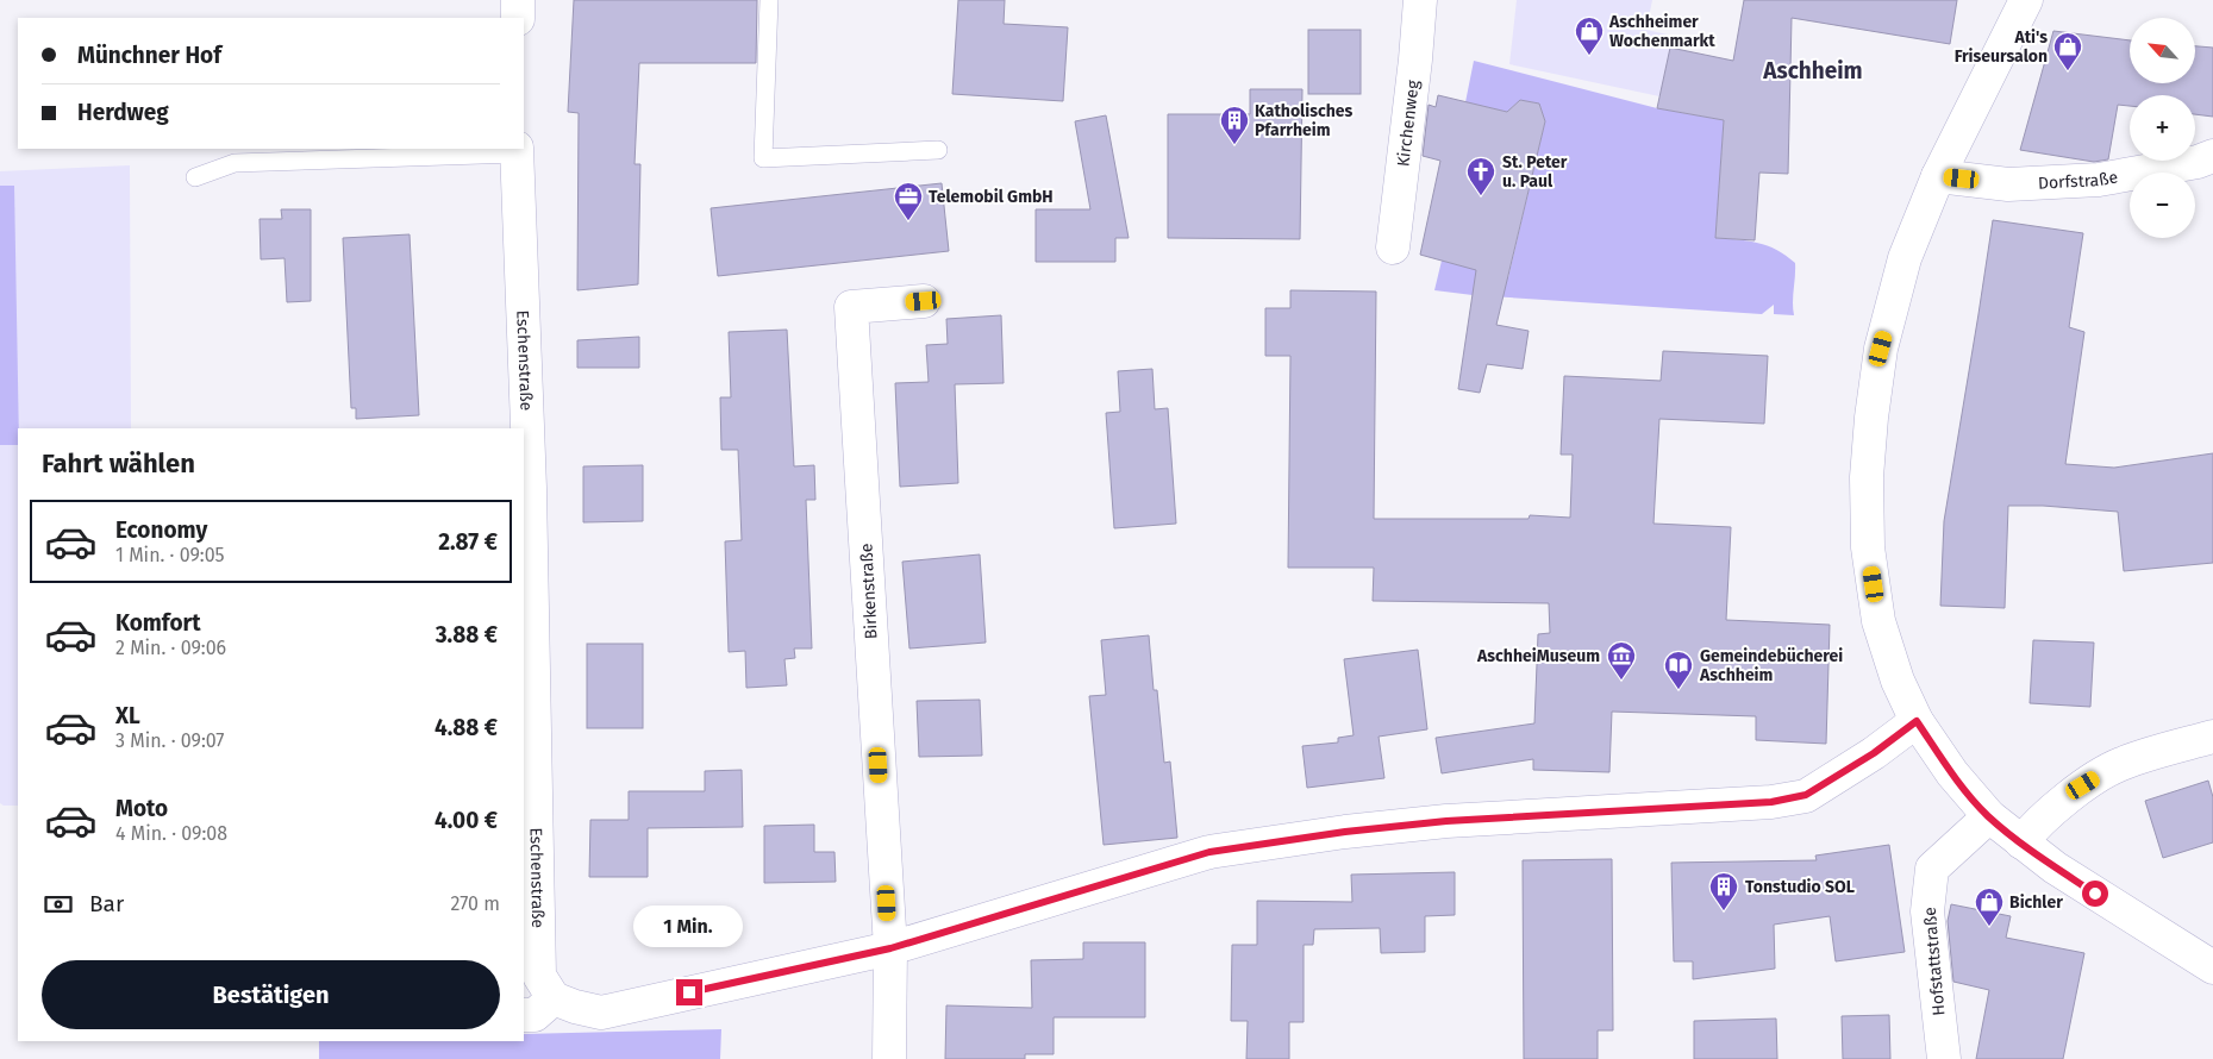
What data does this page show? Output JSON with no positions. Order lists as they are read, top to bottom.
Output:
{
  "streets": {
    "street": [
      "Kirchenweg",
      "Dorfstraße",
      "Eschenstraße",
      "Birkenstraße",
      "Hofstattstraße"
    ]
  },
  "districts": ["Aschheim"],
  "places": {
    "shop": ["Aschheimer Wochenmarkt", "Ati's Friseursalon", "Bichler"],
    "building": ["Katholisches Pfarrheim", "Tonstudio SOL"],
    "church": ["St. Peter u. Paul"],
    "office": ["Telemobil GmbH"],
    "museum": ["AschheiMuseum"],
    "library": ["Gemeindebücherei Aschheim"]
  },
  "north": "top left",
  "page": {
    "map_buttons": ["+", "−"],
    "banner": ["Münchner Hof", "Herdweg"],
    "heading": "Fahrt wählen",
    "list": [
      {
        "name": "Economy",
        "note": "1 Min. · 09:05",
        "value": "2.87 €"
      },
      {
        "name": "Komfort",
        "note": "2 Min. · 09:06",
        "value": "3.88 €"
      },
      {
        "name": "XL",
        "note": "3 Min. · 09:07",
        "value": "4.88 €"
      },
      {
        "name": "Moto",
        "note": "4 Min. · 09:08",
        "value": "4.00 €"
      }
    ],
    "pay": ["Bar", "270 m"],
    "bubble": "1 Min.",
    "buttons": "Bestätigen"
  }
}
